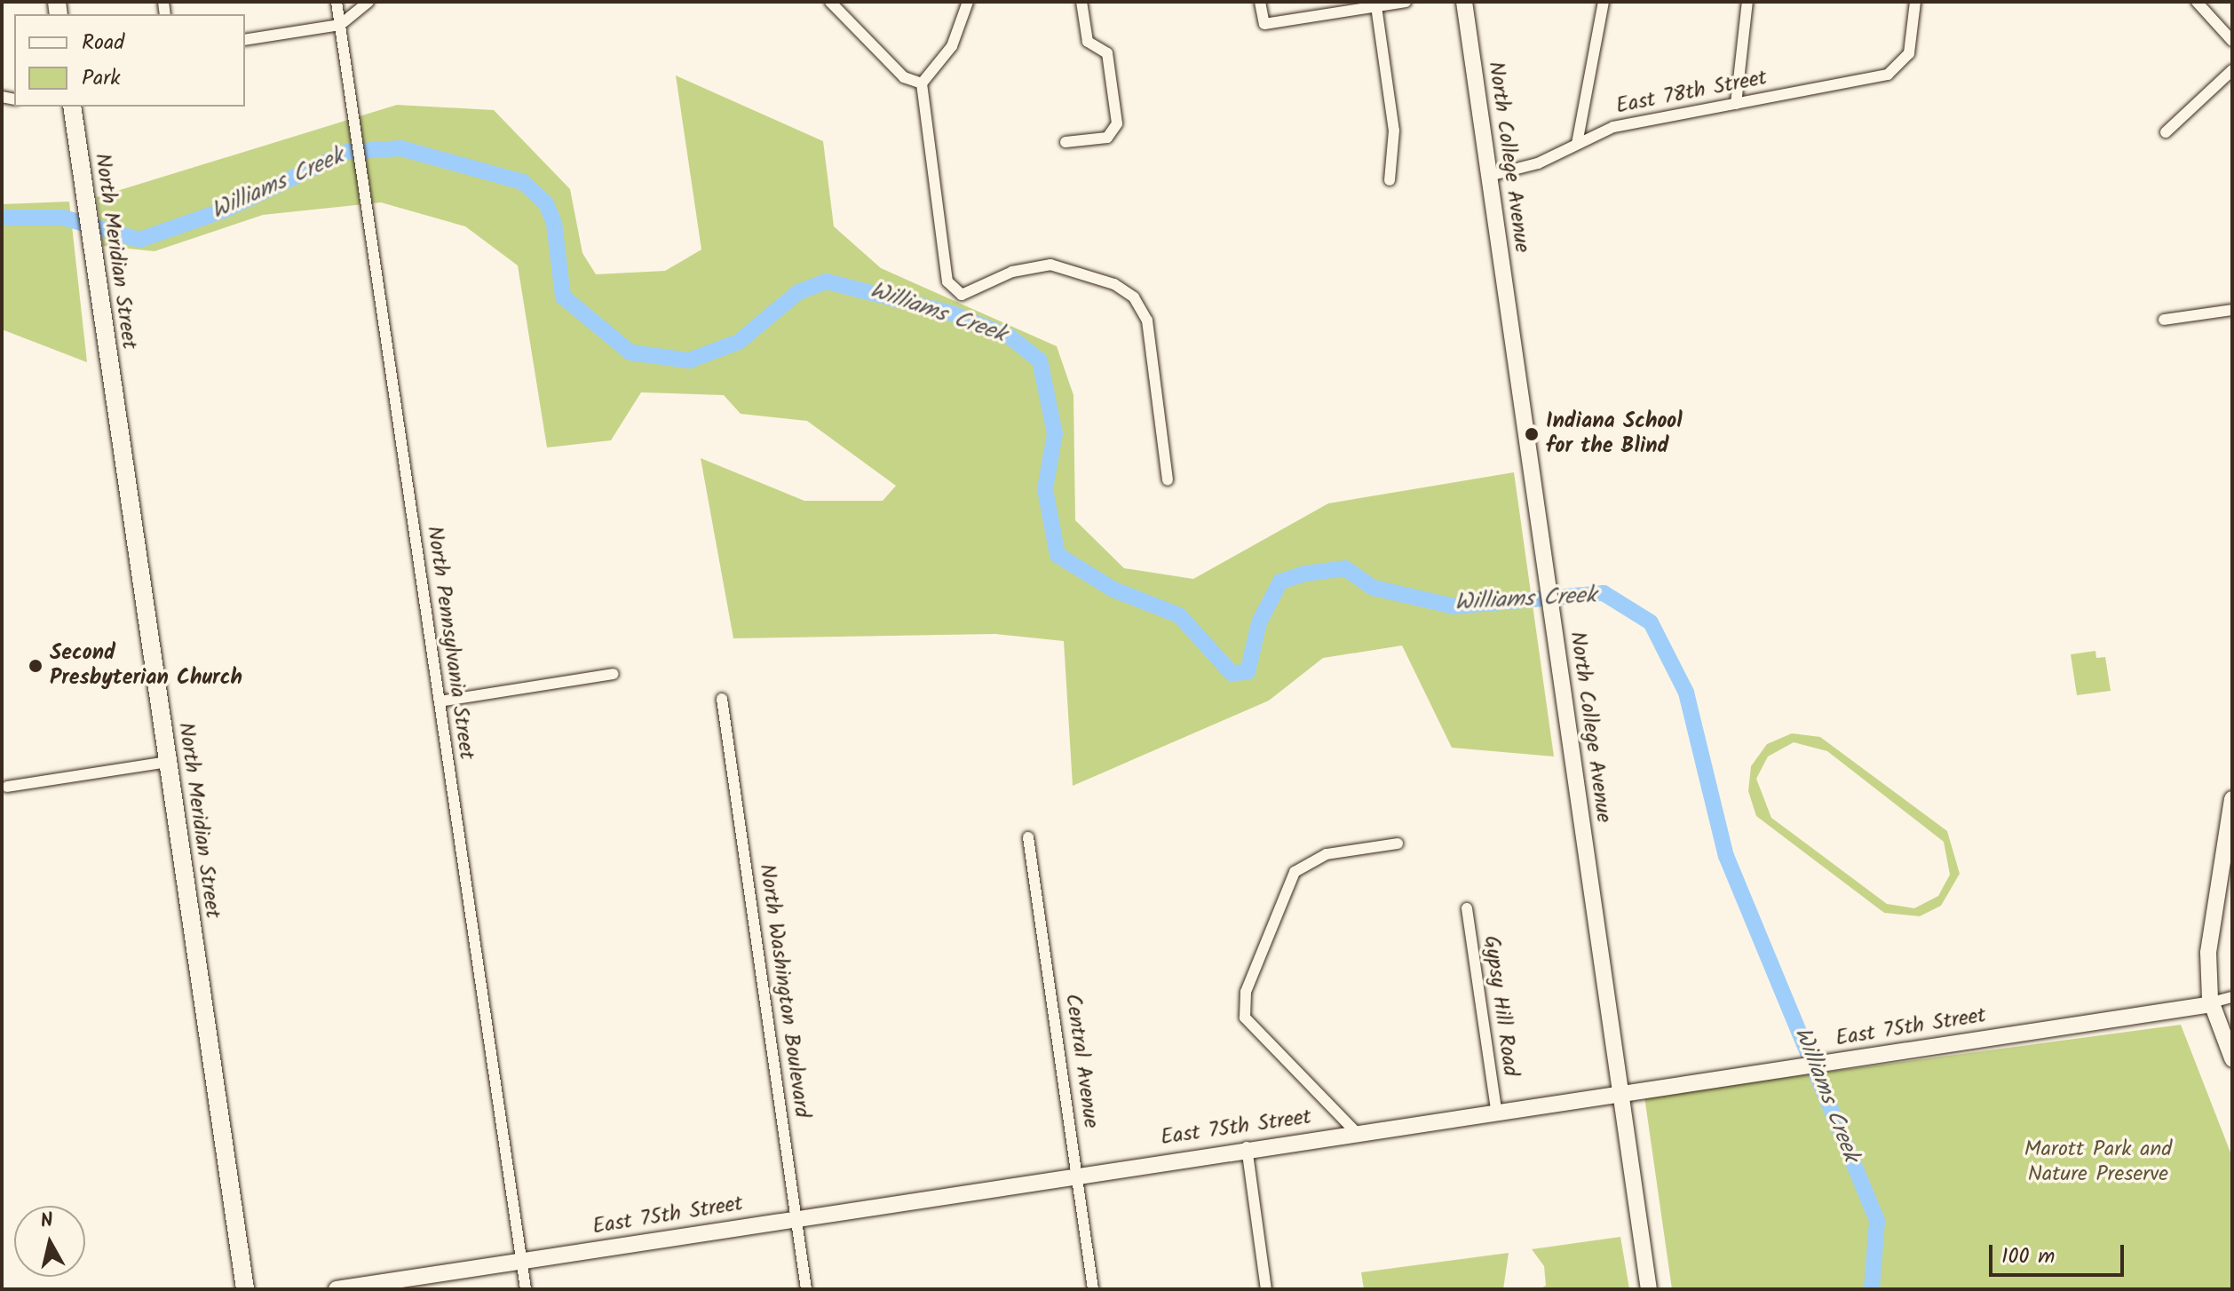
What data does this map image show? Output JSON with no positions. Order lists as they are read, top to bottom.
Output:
{
  "streets": {
    "main road": ["North Meridian Street"],
    "street": [
      "East 78th Street",
      "North College Avenue",
      "North Pennsylvania Street",
      "North Washington Boulevard",
      "Gypsy Hill Road",
      "East 75th Street",
      "Central Avenue"
    ]
  },
  "crossings": [
    ["East 78th Street", "North College Avenue"],
    ["North College Avenue", "East 75th Street"],
    ["North Pennsylvania Street", "East 75th Street"],
    ["North Washington Boulevard", "East 75th Street"],
    ["Gypsy Hill Road", "East 75th Street"],
    ["East 75th Street", "Central Avenue"]
  ],
  "water": ["Williams Creek"],
  "parks": ["Marott Park and Nature Preserve"],
  "places": ["Indiana School for the Blind", "Second Presbyterian Church"],
  "legend": ["Road", "Park"],
  "scale_bar": "100 m",
  "north": "top"
}
